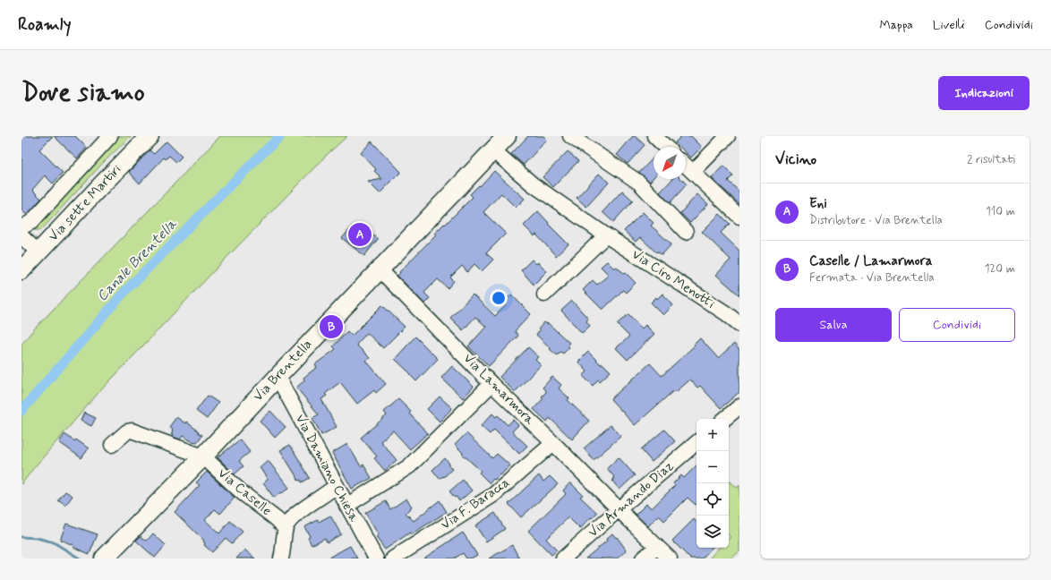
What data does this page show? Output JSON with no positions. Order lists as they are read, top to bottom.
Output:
{
  "streets": {
    "main road": ["Via sette Martiri", "Via Brentella"],
    "street": [
      "Via Ciro Menotti",
      "Via Lamarmora",
      "Via Damiano Chiesa",
      "Via Caselle",
      "Via Armando Diaz",
      "Via F. Baracca"
    ]
  },
  "crossings": [
    ["Via Ciro Menotti", "Via Brentella"],
    ["Via Brentella", "Via Lamarmora"],
    ["Via Brentella", "Via Damiano Chiesa"],
    ["Via Brentella", "Via Caselle"],
    ["Via Lamarmora", "Via Armando Diaz"],
    ["Via Lamarmora", "Via F. Baracca"]
  ],
  "water": ["Canale Brentella"],
  "north": "bottom left",
  "page": {
    "header": "Roamly",
    "nav": ["Mappa", "Livelli", "Condividi"],
    "buttons": [
      "Indicazioni",
      ["Salva", "Condividi"]
    ],
    "title": "Dove siamo",
    "heading": ["Vicino", "2 risultati"],
    "list": [
      {
        "mark": "A",
        "name": "Eni",
        "note": "Distributore · Via Brentella",
        "value": "110 m"
      },
      {
        "mark": "B",
        "name": "Caselle / Lamarmora",
        "note": "Fermata · Via Brentella",
        "value": "120 m"
      }
    ],
    "pins": ["A", "B"],
    "map_buttons": ["+", "−"]
  }
}
